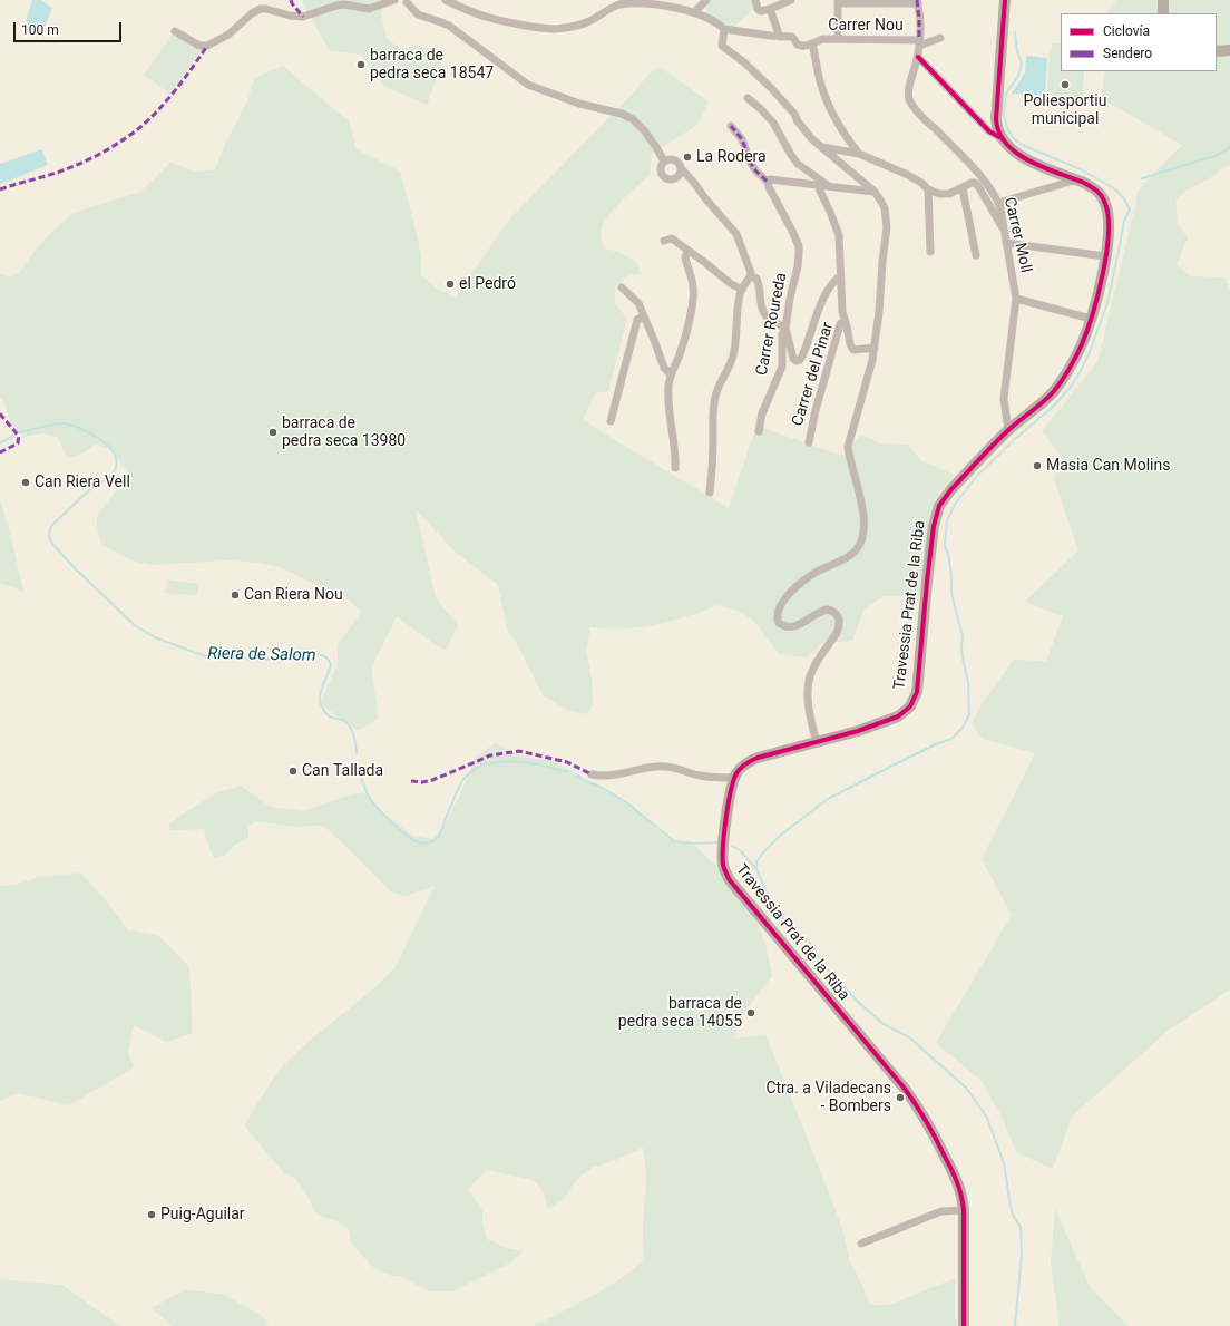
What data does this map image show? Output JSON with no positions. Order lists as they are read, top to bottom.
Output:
{
  "streets": {
    "street": [
      "Carrer Nou",
      "Carrer Moll",
      "Carrer Roureda",
      "Carrer del Pinar",
      "Travessia Prat de la Riba"
    ]
  },
  "crossings": [
    ["Carrer Nou", "Carrer Moll"],
    ["Carrer Moll", "Travessia Prat de la Riba"]
  ],
  "water": ["Riera de Salom"],
  "places": [
    "barraca de pedra seca 18547",
    "Poliesportiu municipal",
    "La Rodera",
    "el Pedró",
    "barraca de pedra seca 13980",
    "Masia Can Molins",
    "Can Riera Vell",
    "Can Riera Nou",
    "Can Tallada",
    "barraca de pedra seca 14055",
    "Ctra. a Viladecans - Bombers",
    "Puig-Aguilar"
  ],
  "legend": ["Ciclovía", "Sendero"],
  "scale_bar": "100 m"
}
